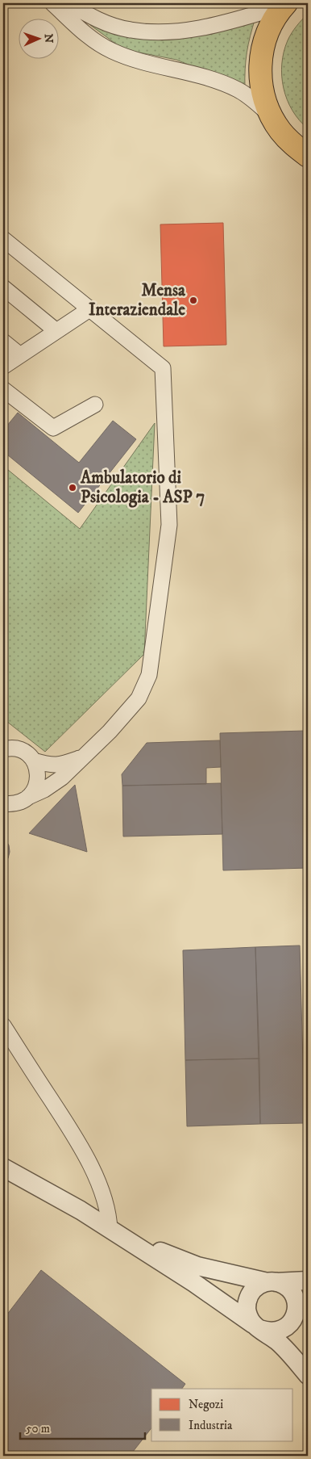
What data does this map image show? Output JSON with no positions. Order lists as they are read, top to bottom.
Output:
{
  "places": ["Mensa Interaziendale", "Ambulatorio di Psicologia - ASP 7"],
  "legend": ["Negozi", "Industria"],
  "scale_bar": "50 m",
  "north": "right"
}
